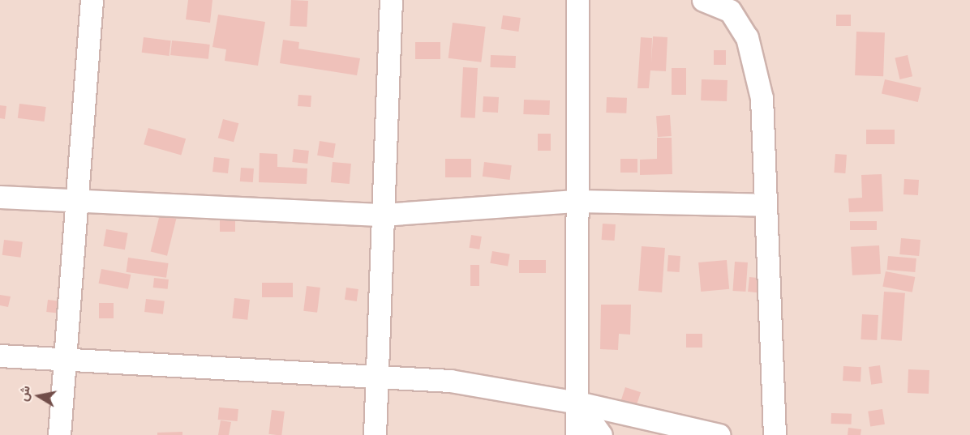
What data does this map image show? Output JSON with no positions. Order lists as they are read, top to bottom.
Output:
{
  "north": "left"
}
